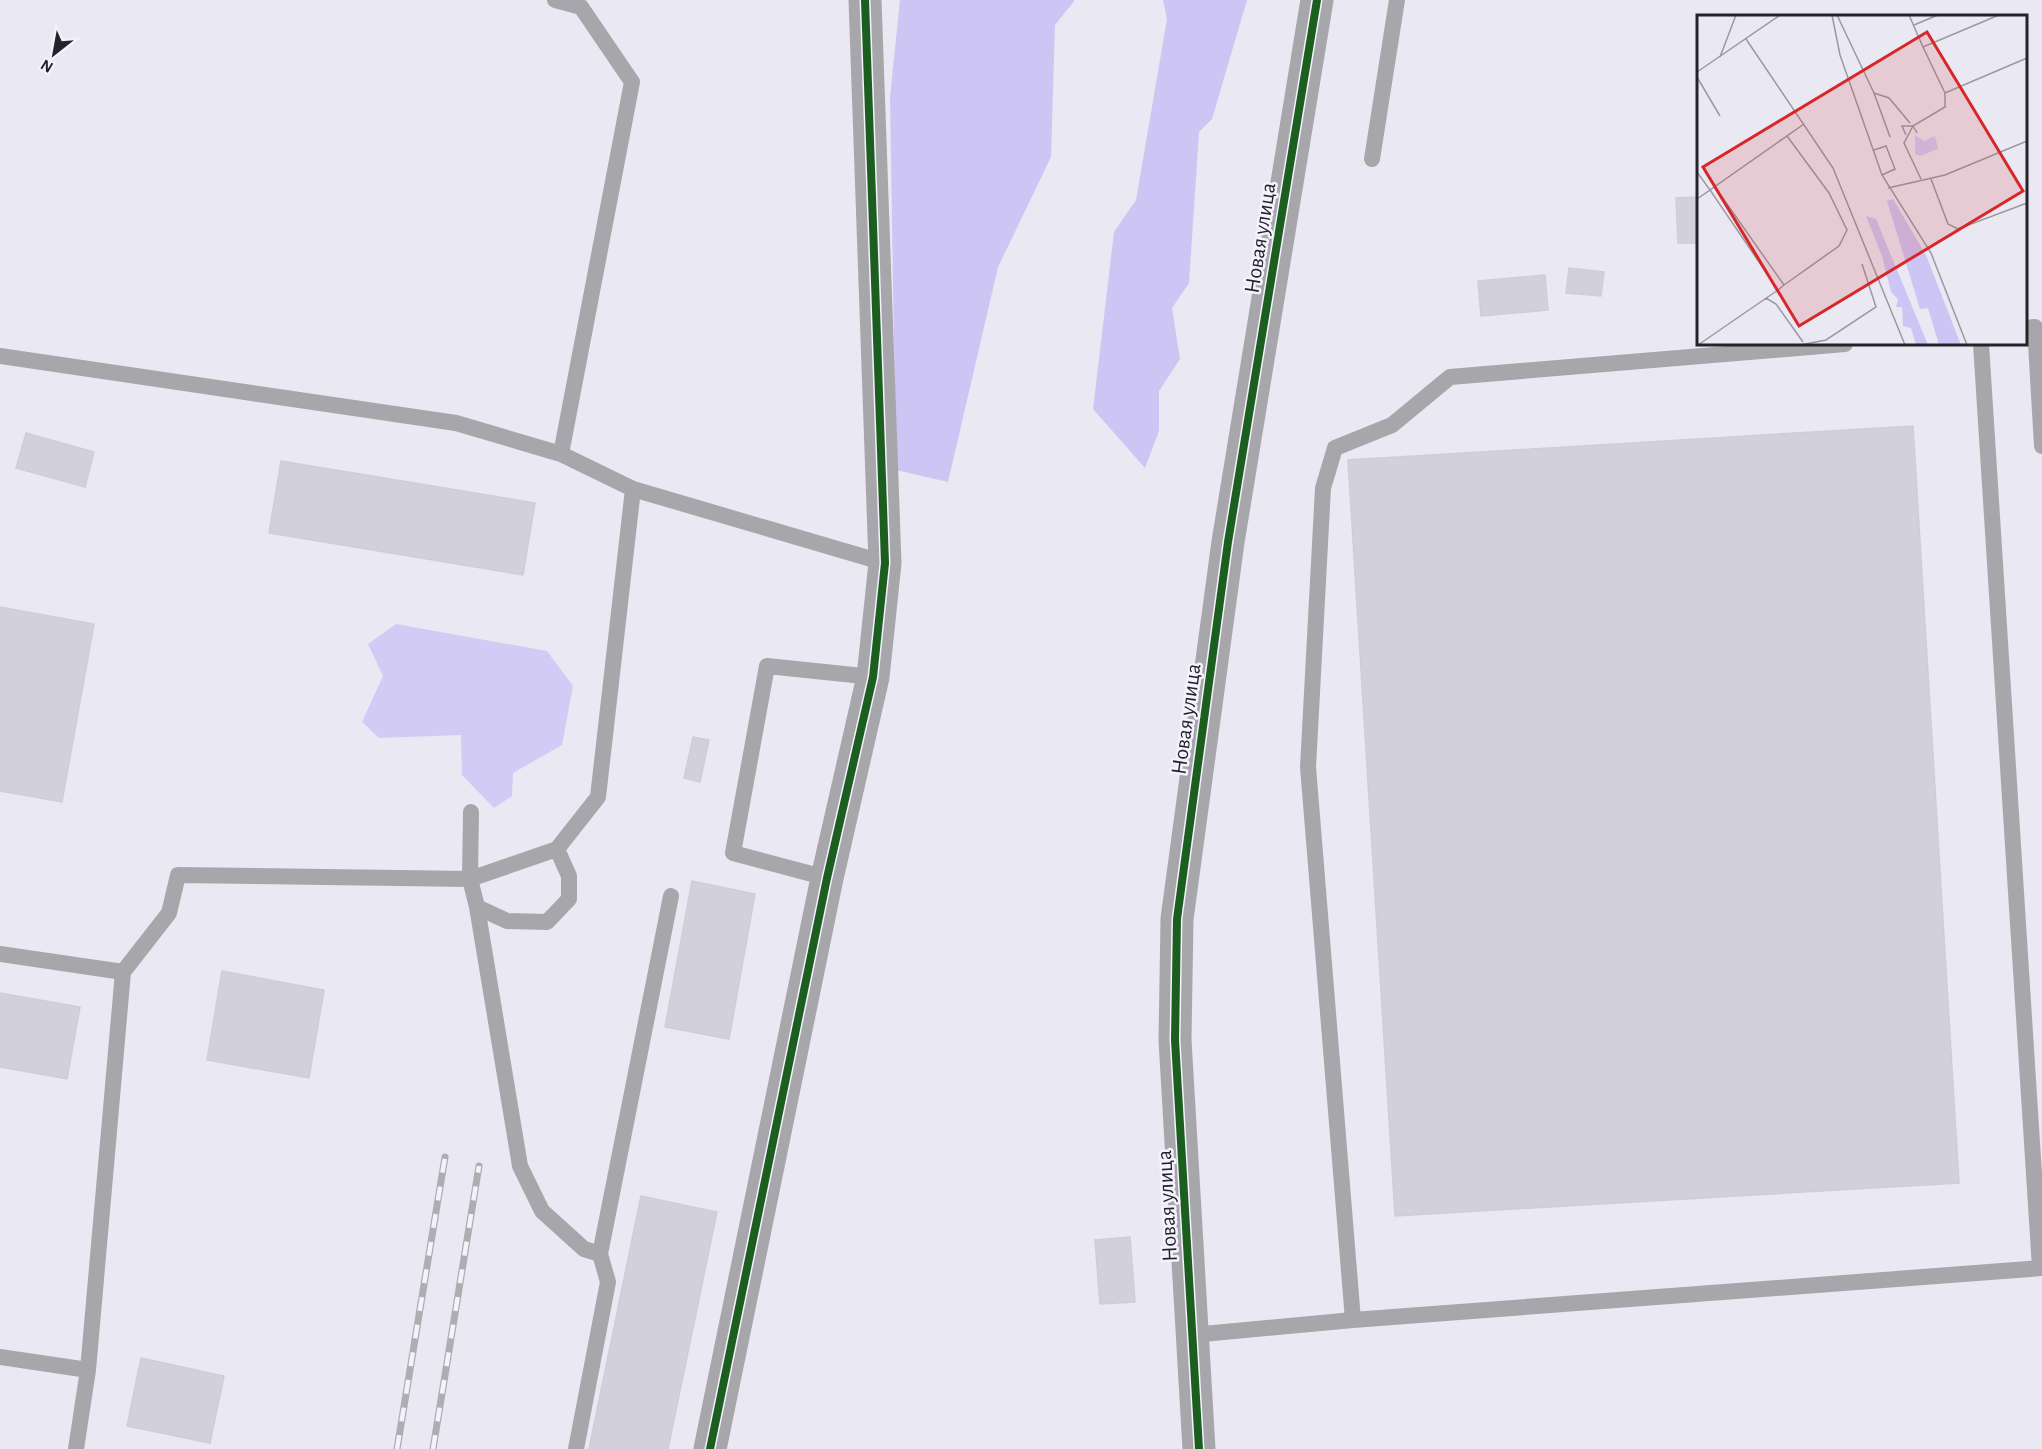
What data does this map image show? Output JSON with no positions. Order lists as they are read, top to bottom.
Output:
{
  "streets": {
    "street": ["Новая улица"]
  },
  "north": "bottom left"
}
